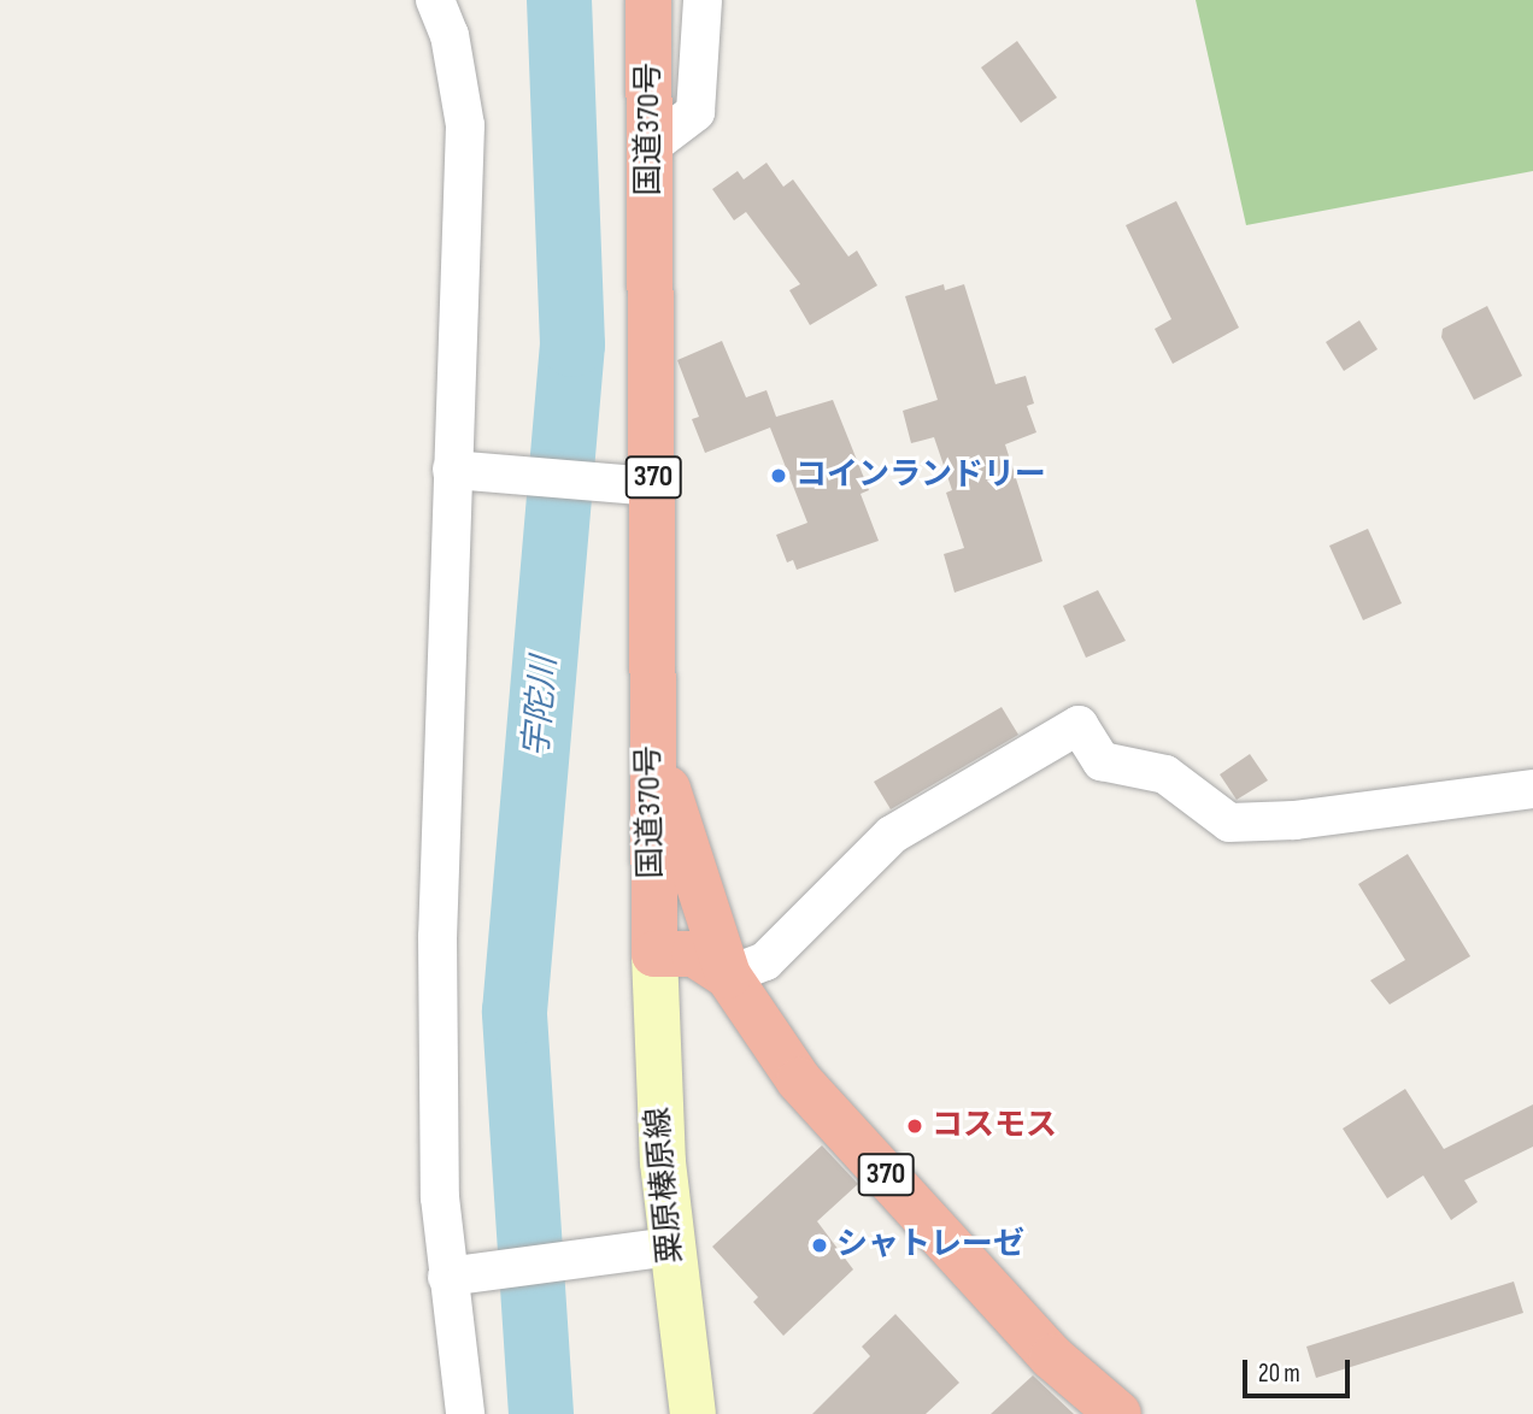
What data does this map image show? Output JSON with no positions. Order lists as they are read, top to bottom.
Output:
{
  "streets": {
    "highway": ["国道370号", "370"],
    "main road": ["粟原榛原線"]
  },
  "crossings": [
    ["国道370号", "370"],
    ["国道370号", "粟原榛原線"],
    ["370", "粟原榛原線"]
  ],
  "water": ["宇陀川"],
  "places": ["コインランドリー", "コスモス", "シャトレーゼ"],
  "scale_bar": "20 m"
}
